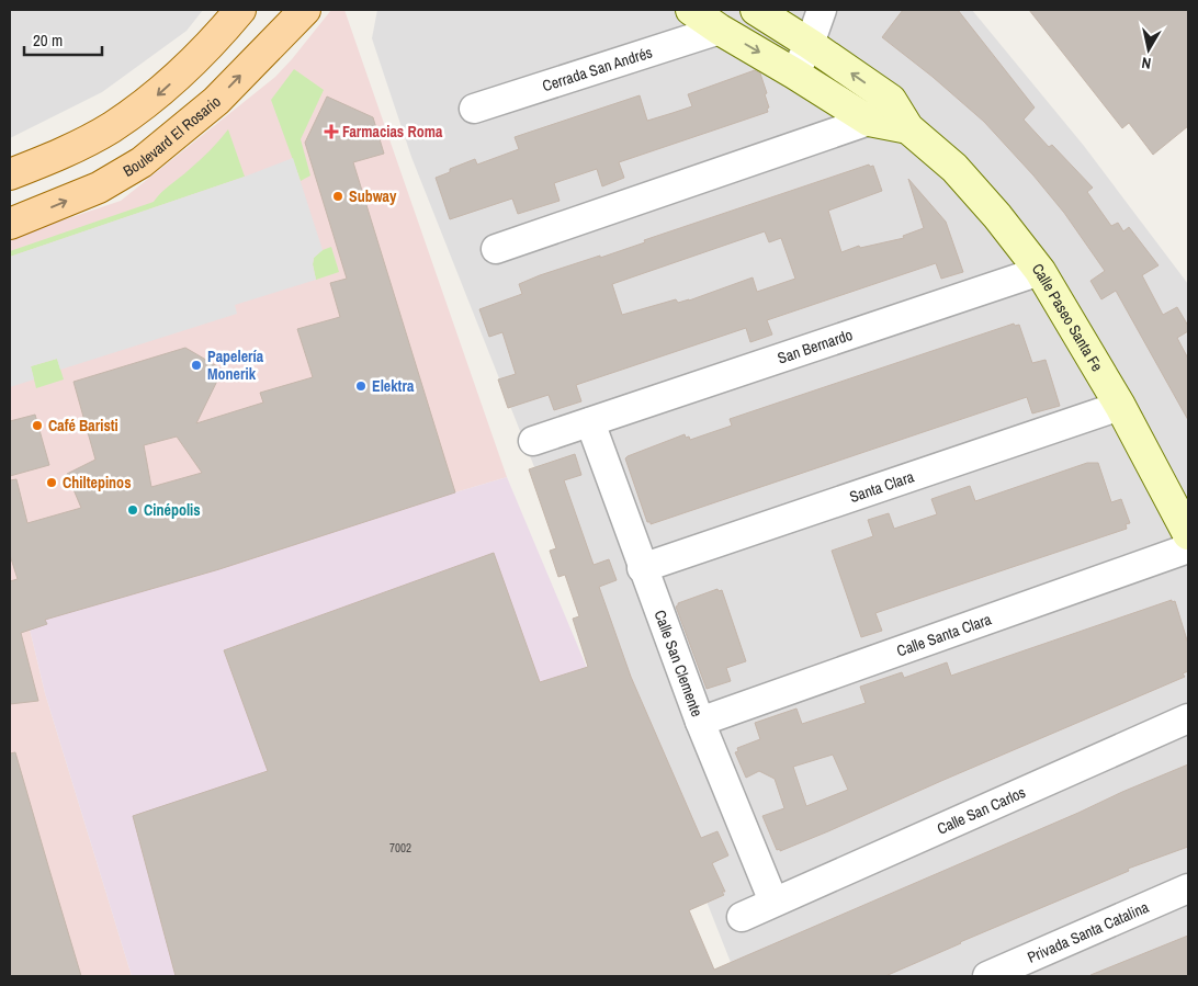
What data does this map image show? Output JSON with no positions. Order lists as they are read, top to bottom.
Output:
{
  "streets": {
    "main road": ["Boulevard El Rosario"],
    "street": [
      "Cerrada San Andrés",
      "Calle Paseo Santa Fe",
      "San Bernardo",
      "Santa Clara",
      "Calle Santa Clara",
      "Calle San Clemente",
      "Calle San Carlos",
      "Privada Santa Catalina"
    ]
  },
  "crossings": [
    ["Cerrada San Andrés", "Calle Paseo Santa Fe"],
    ["Calle Paseo Santa Fe", "San Bernardo"],
    ["Calle Paseo Santa Fe", "Santa Clara"],
    ["San Bernardo", "Calle San Clemente"],
    ["Santa Clara", "Calle San Clemente"],
    ["Calle Santa Clara", "Calle San Clemente"],
    ["Calle San Clemente", "Calle San Carlos"]
  ],
  "places": {
    "health": ["Farmacias Roma"],
    "other": [
      "Subway",
      "Papelería Monerik",
      "Elektra",
      "Café Baristi",
      "Chiltepinos",
      "Cinépolis"
    ]
  },
  "house_numbers": ["7002"],
  "scale_bar": "20 m",
  "north": "bottom"
}
